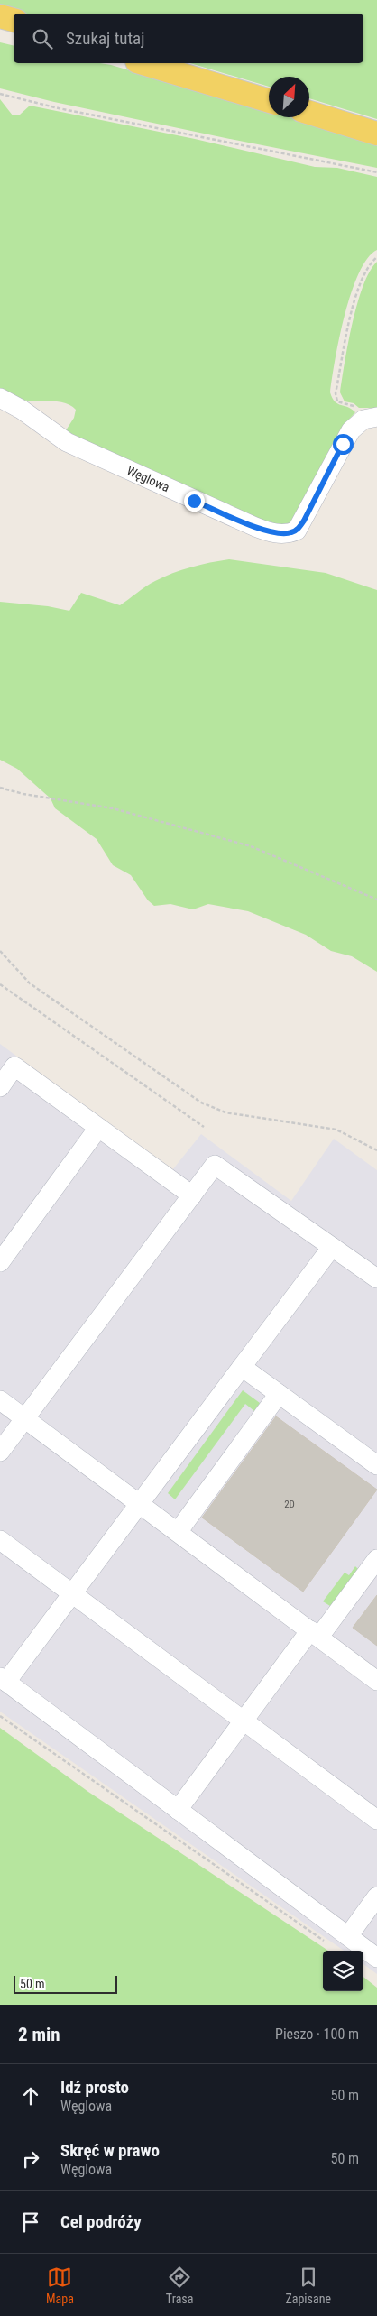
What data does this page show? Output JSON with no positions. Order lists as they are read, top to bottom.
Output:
{
  "streets": {
    "street": ["Węglowa"]
  },
  "house_numbers": ["2D"],
  "scale_bar": "50 m",
  "north": "top right",
  "page": {
    "search": "Szukaj tutaj",
    "scale": "50 m",
    "heading": ["2 min", "Pieszo · 100 m"],
    "list": [
      ["Idź prosto", "Węglowa", "50 m"],
      ["Skręć w prawo", "Węglowa", "50 m"],
      "Cel podróży"
    ],
    "nav": ["Mapa", "Trasa", "Zapisane"]
  }
}
